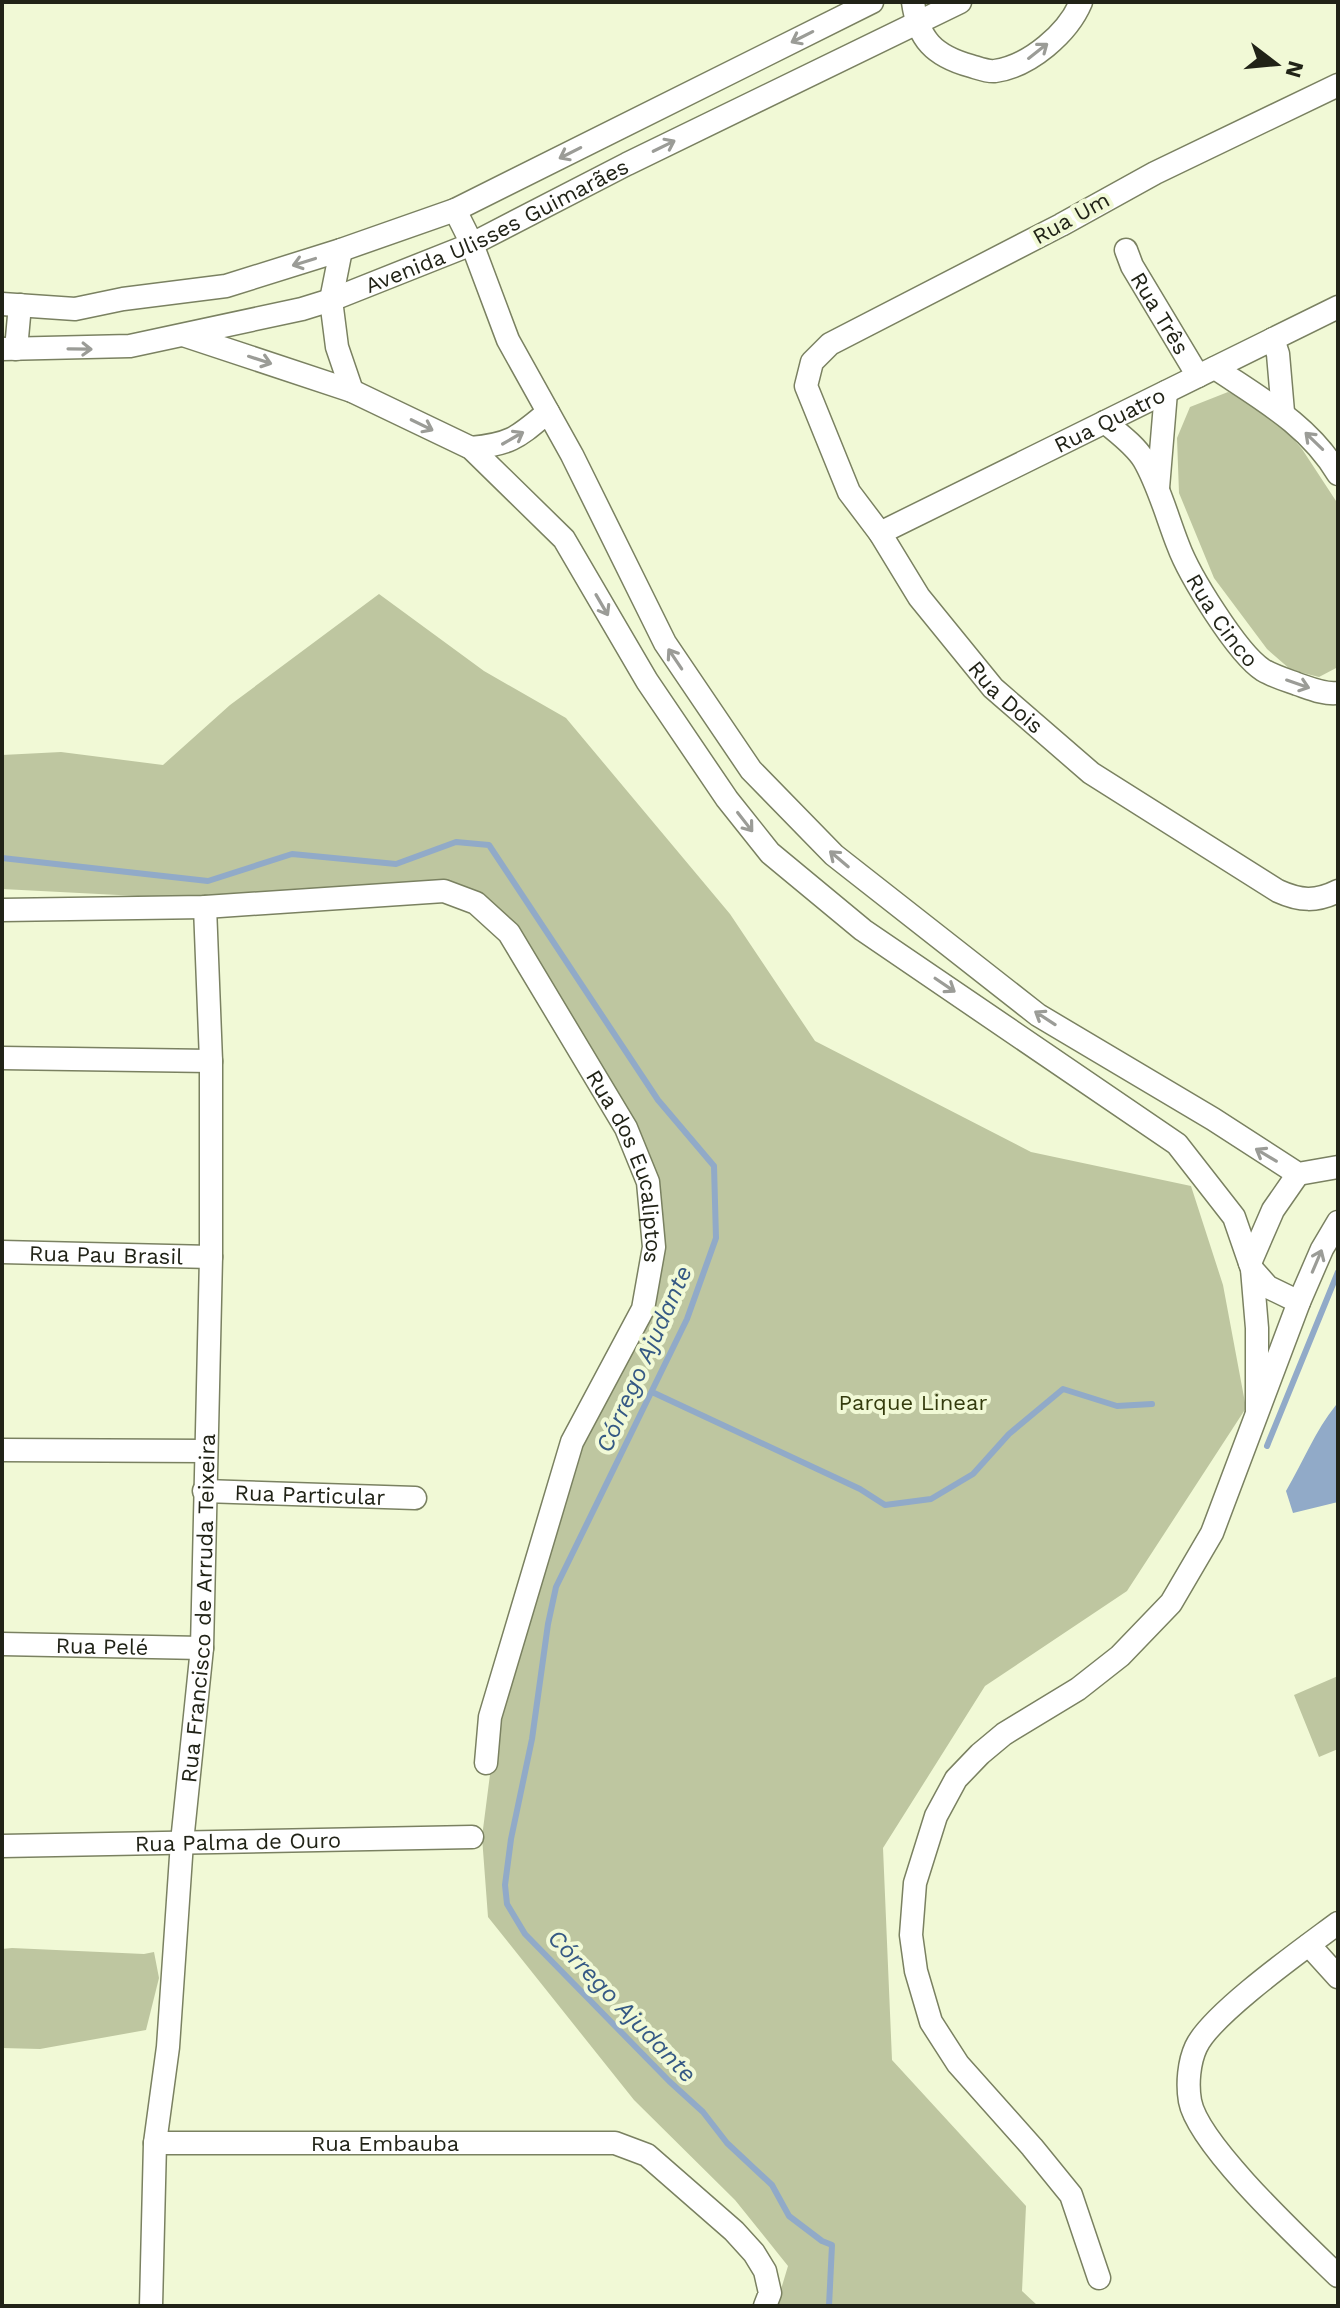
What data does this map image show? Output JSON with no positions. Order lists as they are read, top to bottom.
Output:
{
  "streets": {
    "street": [
      "Rua Um",
      "Avenida Ulisses Guimarães",
      "Rua Três",
      "Rua Quatro",
      "Rua Cinco",
      "Rua Dois",
      "Rua dos Eucaliptos",
      "Rua Pau Brasil",
      "Rua Particular",
      "Rua Francisco de Arruda Teixeira",
      "Rua Pelé",
      "Rua Palma de Ouro",
      "Rua Embauba"
    ]
  },
  "crossings": [
    ["Rua Um", "Rua Dois"],
    ["Rua Três", "Rua Quatro"],
    ["Rua Quatro", "Rua Cinco"],
    ["Rua Quatro", "Rua Dois"],
    ["Rua dos Eucaliptos", "Rua Francisco de Arruda Teixeira"],
    ["Rua Pau Brasil", "Rua Francisco de Arruda Teixeira"],
    ["Rua Particular", "Rua Francisco de Arruda Teixeira"],
    ["Rua Francisco de Arruda Teixeira", "Rua Pelé"],
    ["Rua Francisco de Arruda Teixeira", "Rua Palma de Ouro"],
    ["Rua Francisco de Arruda Teixeira", "Rua Embauba"]
  ],
  "one_way": ["Rua Cinco"],
  "water": ["Córrego Ajudante"],
  "parks": ["Parque Linear"],
  "north": "right"
}
